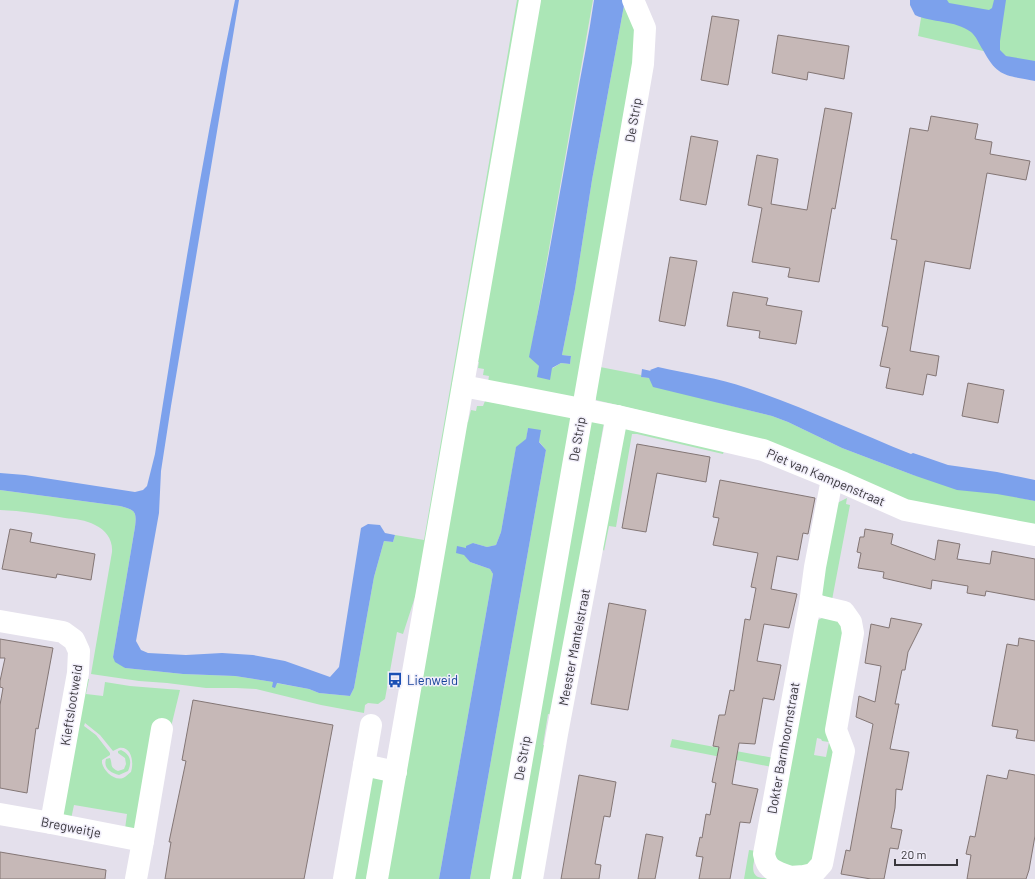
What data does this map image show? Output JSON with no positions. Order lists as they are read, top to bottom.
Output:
{
  "streets": {
    "street": [
      "De Strip",
      "Piet van Kampenstraat",
      "Meester Mantelstraat",
      "Kieftslootweid",
      "Dokter Barnhoornstraat",
      "Bregweitje"
    ]
  },
  "crossings": [
    ["De Strip", "Piet van Kampenstraat"],
    ["Piet van Kampenstraat", "Meester Mantelstraat"],
    ["Piet van Kampenstraat", "Dokter Barnhoornstraat"],
    ["Kieftslootweid", "Bregweitje"]
  ],
  "places": {
    "bus stop": ["Lienweid"]
  },
  "scale_bar": "20 m"
}
